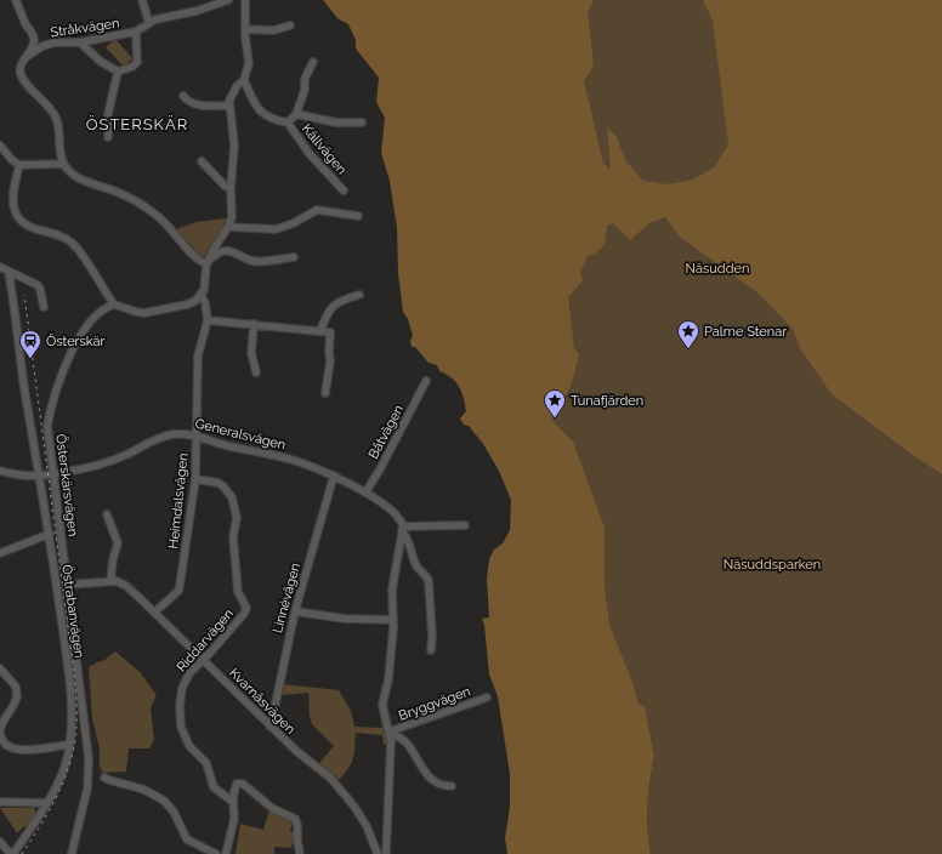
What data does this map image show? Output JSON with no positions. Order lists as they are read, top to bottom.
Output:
{
  "streets": {
    "street": [
      "Stråkvägen",
      "Källvägen",
      "Båtvägen",
      "Generalsvägen",
      "Österskärsvägen",
      "Heimdalsvägen",
      "Linnévägen",
      "Östrabanvägen",
      "Riddarvägen",
      "Kvarnåsvägen",
      "Bryggvägen"
    ]
  },
  "crossings": [
    ["Båtvägen", "Generalsvägen"],
    ["Generalsvägen", "Österskärsvägen"],
    ["Generalsvägen", "Heimdalsvägen"],
    ["Generalsvägen", "Linnévägen"],
    ["Generalsvägen", "Östrabanvägen"],
    ["Österskärsvägen", "Kvarnåsvägen"],
    ["Heimdalsvägen", "Riddarvägen"],
    ["Heimdalsvägen", "Kvarnåsvägen"],
    ["Linnévägen", "Kvarnåsvägen"],
    ["Riddarvägen", "Kvarnåsvägen"]
  ],
  "districts": ["ÖSTERSKÄR"],
  "parks": ["Näsudden", "Näsuddsparken"],
  "places": {
    "place": ["Palme Stenar", "Tunafjärden"],
    "station": ["Österskär"]
  }
}
